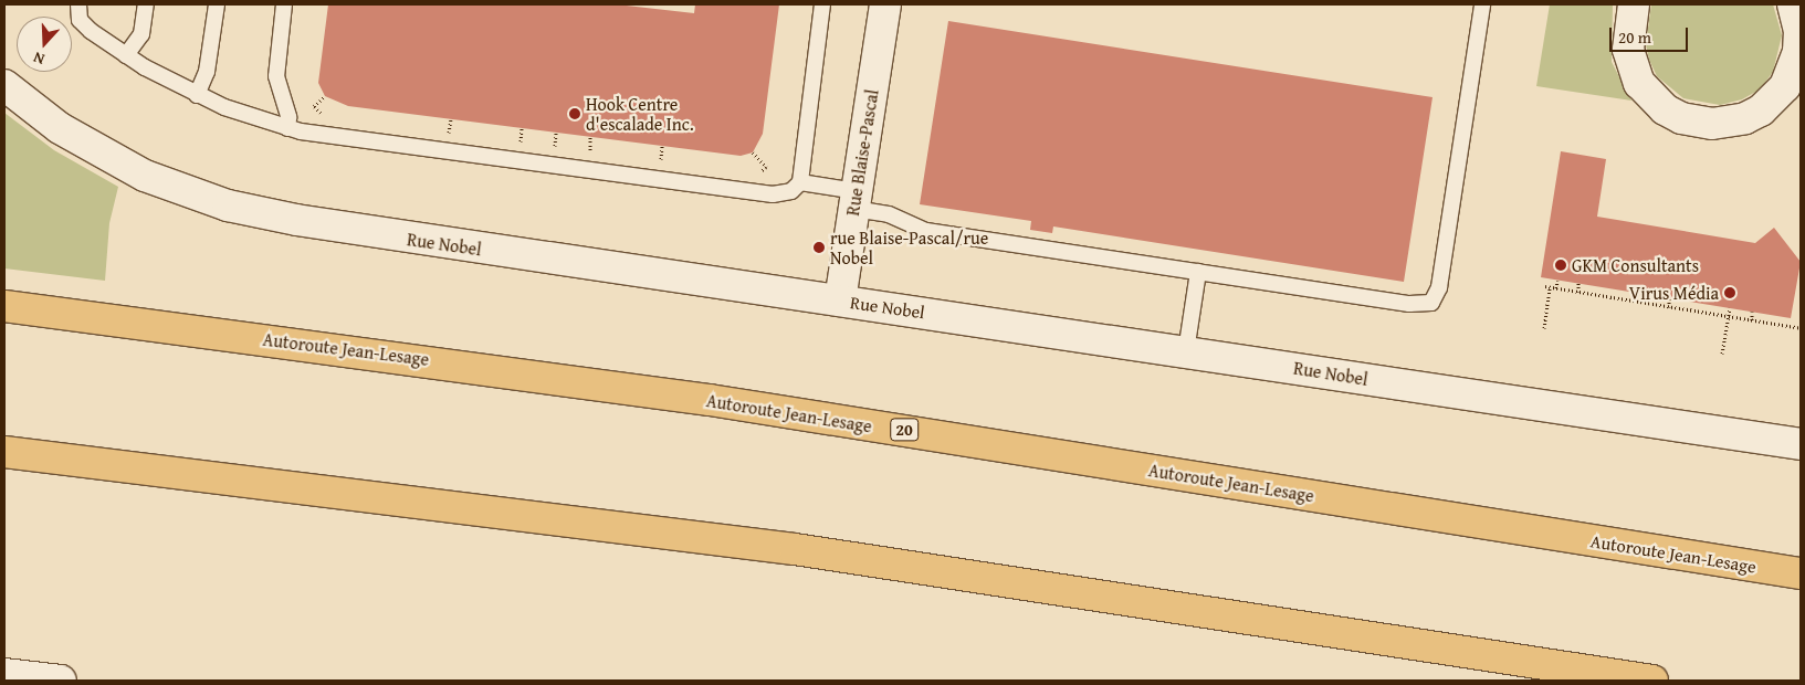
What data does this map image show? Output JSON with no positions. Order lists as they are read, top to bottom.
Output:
{
  "streets": {
    "highway": ["Autoroute Jean-Lesage", "20"],
    "street": ["Rue Blaise-Pascal", "Rue Nobel"]
  },
  "crossings": [
    ["Rue Blaise-Pascal", "Rue Nobel"]
  ],
  "places": [
    "Hook Centre d'escalade Inc.",
    "rue Blaise-Pascal/rue Nobel",
    "GKM Consultants",
    "Virus Média"
  ],
  "scale_bar": "20 m",
  "north": "bottom"
}
